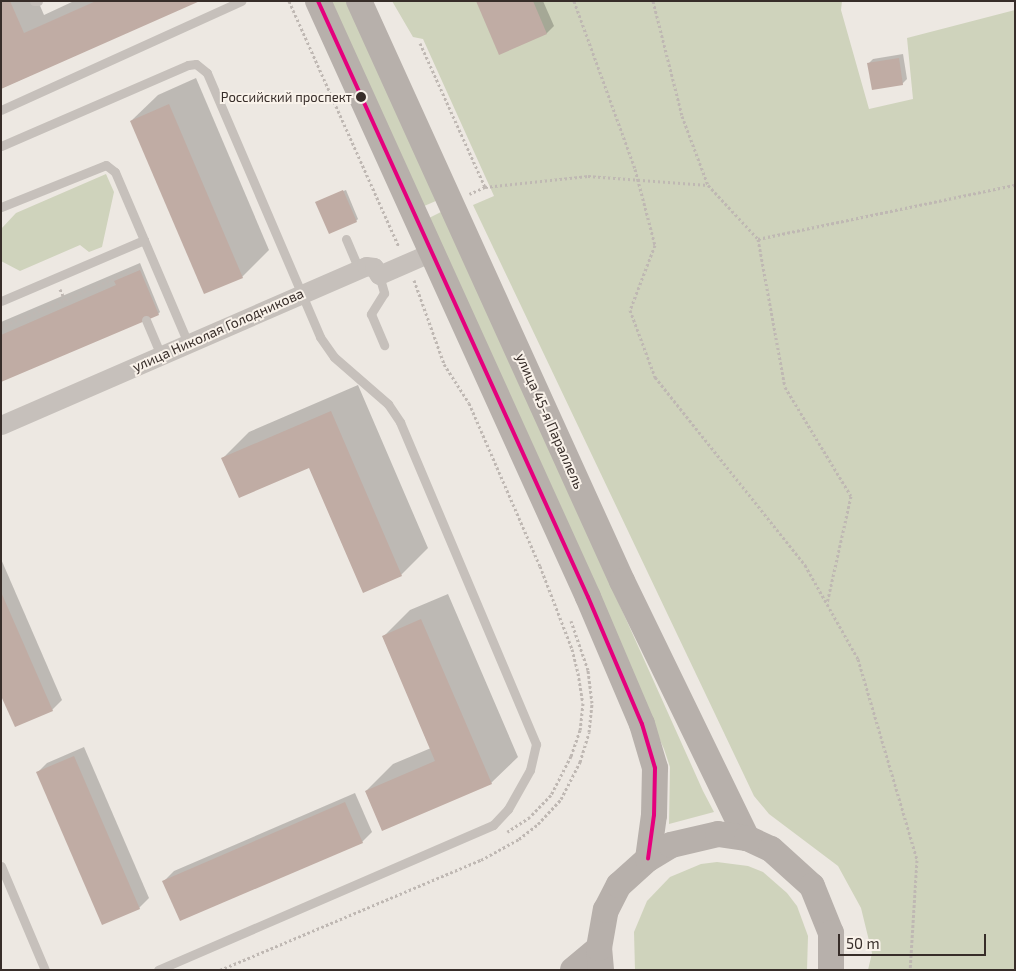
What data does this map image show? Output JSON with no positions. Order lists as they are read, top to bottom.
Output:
{
  "streets": {
    "main road": ["улица 45-я Параллель"],
    "street": ["улица Николая Голодникова"]
  },
  "places": ["Российский проспект"],
  "scale_bar": "50 m"
}
